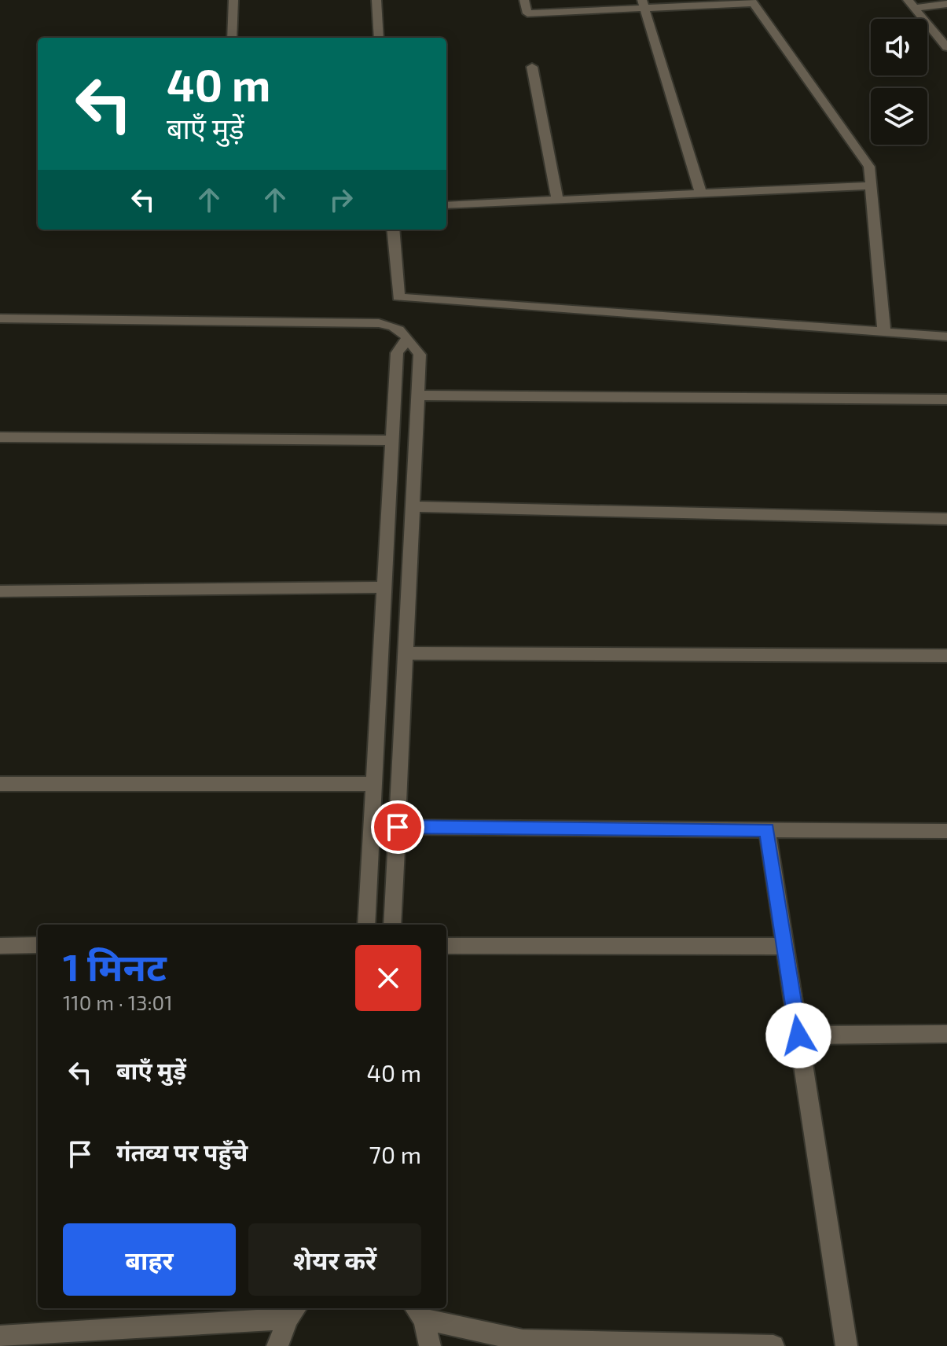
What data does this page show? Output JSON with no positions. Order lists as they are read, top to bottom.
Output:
{
  "page": {
    "turn": ["40 m", "बाएँ मुड़ें"],
    "heading": ["1 मिनट", "110 m · 13:01"],
    "list": [
      {
        "name": "बाएँ मुड़ें",
        "value": "40 m"
      },
      {
        "name": "गंतव्य पर पहुँचे",
        "value": "70 m"
      }
    ],
    "buttons": ["बाहर", "शेयर करें"]
  }
}
